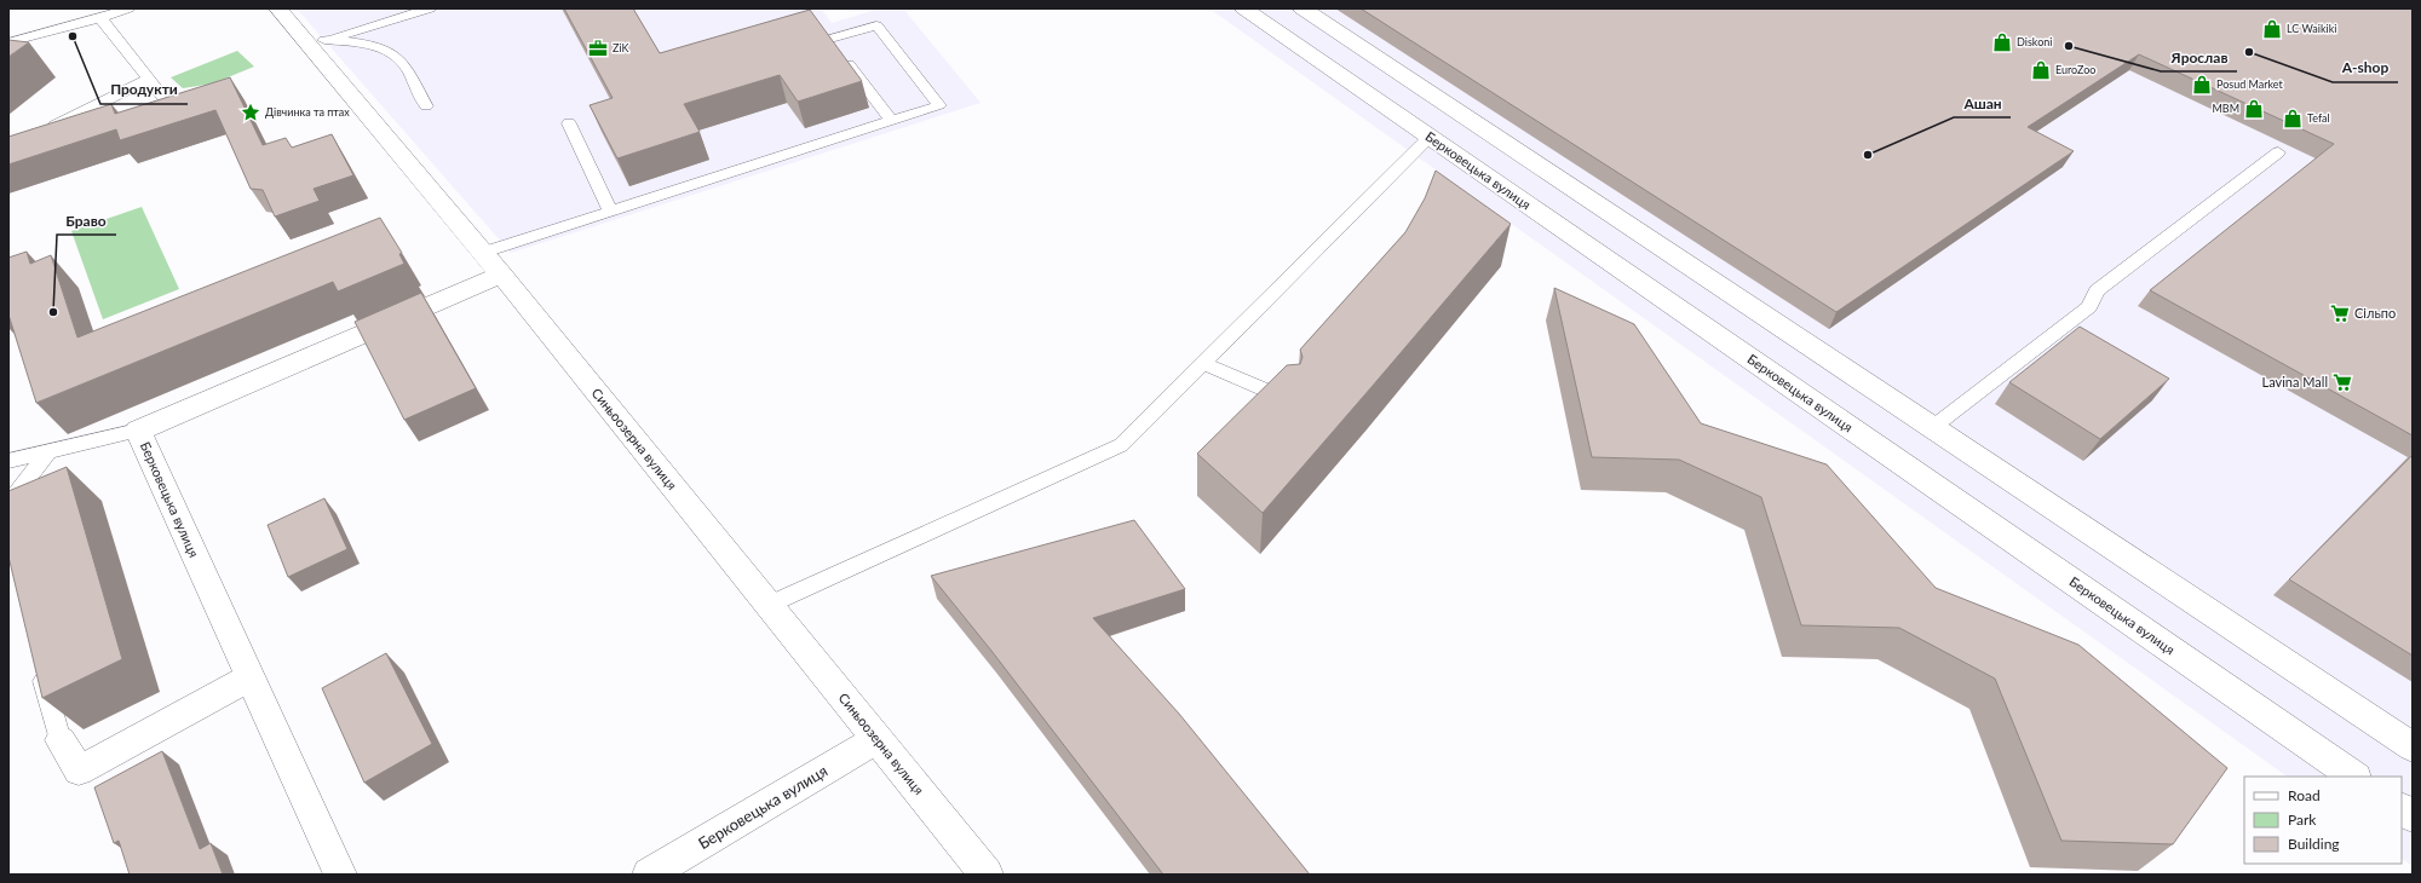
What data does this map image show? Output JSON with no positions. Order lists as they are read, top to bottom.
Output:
{
  "streets": {
    "street": ["Берковецька вулиця", "Синьоозерна вулиця"]
  },
  "crossings": [
    ["Берковецька вулиця", "Синьоозерна вулиця"]
  ],
  "places": {
    "shop": [
      "LC Waikiki",
      "Diskoni",
      "EuroZoo",
      "Posud Market",
      "MBM",
      "Tefal"
    ],
    "other": [
      "Продукти",
      "Ярослав",
      "A-shop",
      "Ашан",
      "Браво"
    ],
    "office": ["ZiK"],
    "place": ["Дівчинка та птах"],
    "supermarket": ["Сільпо", "Lavina Mall"]
  },
  "legend": ["Road", "Park", "Building"]
}
